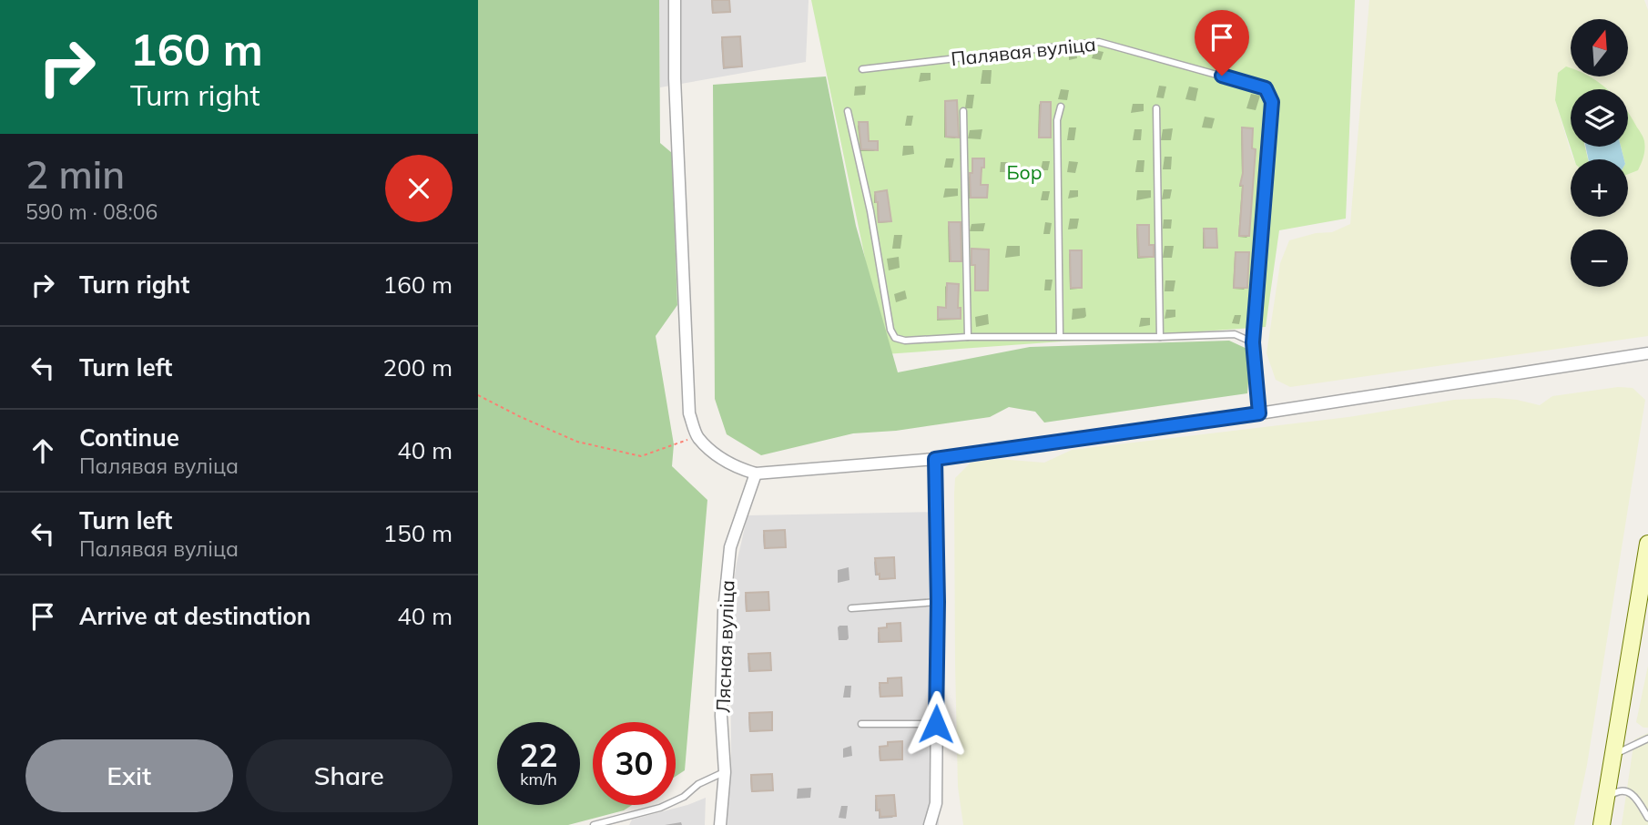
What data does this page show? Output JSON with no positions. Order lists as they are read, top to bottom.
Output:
{
  "streets": {
    "street": ["Лясная вуліца"],
    "lane": ["Палявая вуліца"]
  },
  "parks": ["Бор"],
  "north": "top",
  "page": {
    "turn": ["160 m", "Turn right"],
    "map_buttons": ["+", "−"],
    "heading": ["2 min", "590 m · 08:06"],
    "list": [
      {
        "name": "Turn right",
        "value": "160 m"
      },
      {
        "name": "Turn left",
        "value": "200 m"
      },
      {
        "name": "Continue",
        "note": "Палявая вуліца",
        "value": "40 m"
      },
      {
        "name": "Turn left",
        "note": "Палявая вуліца",
        "value": "150 m"
      },
      {
        "name": "Arrive at destination",
        "value": "40 m"
      }
    ],
    "speed": "22 km/h",
    "limit": "30",
    "buttons": ["Exit", "Share"]
  }
}
